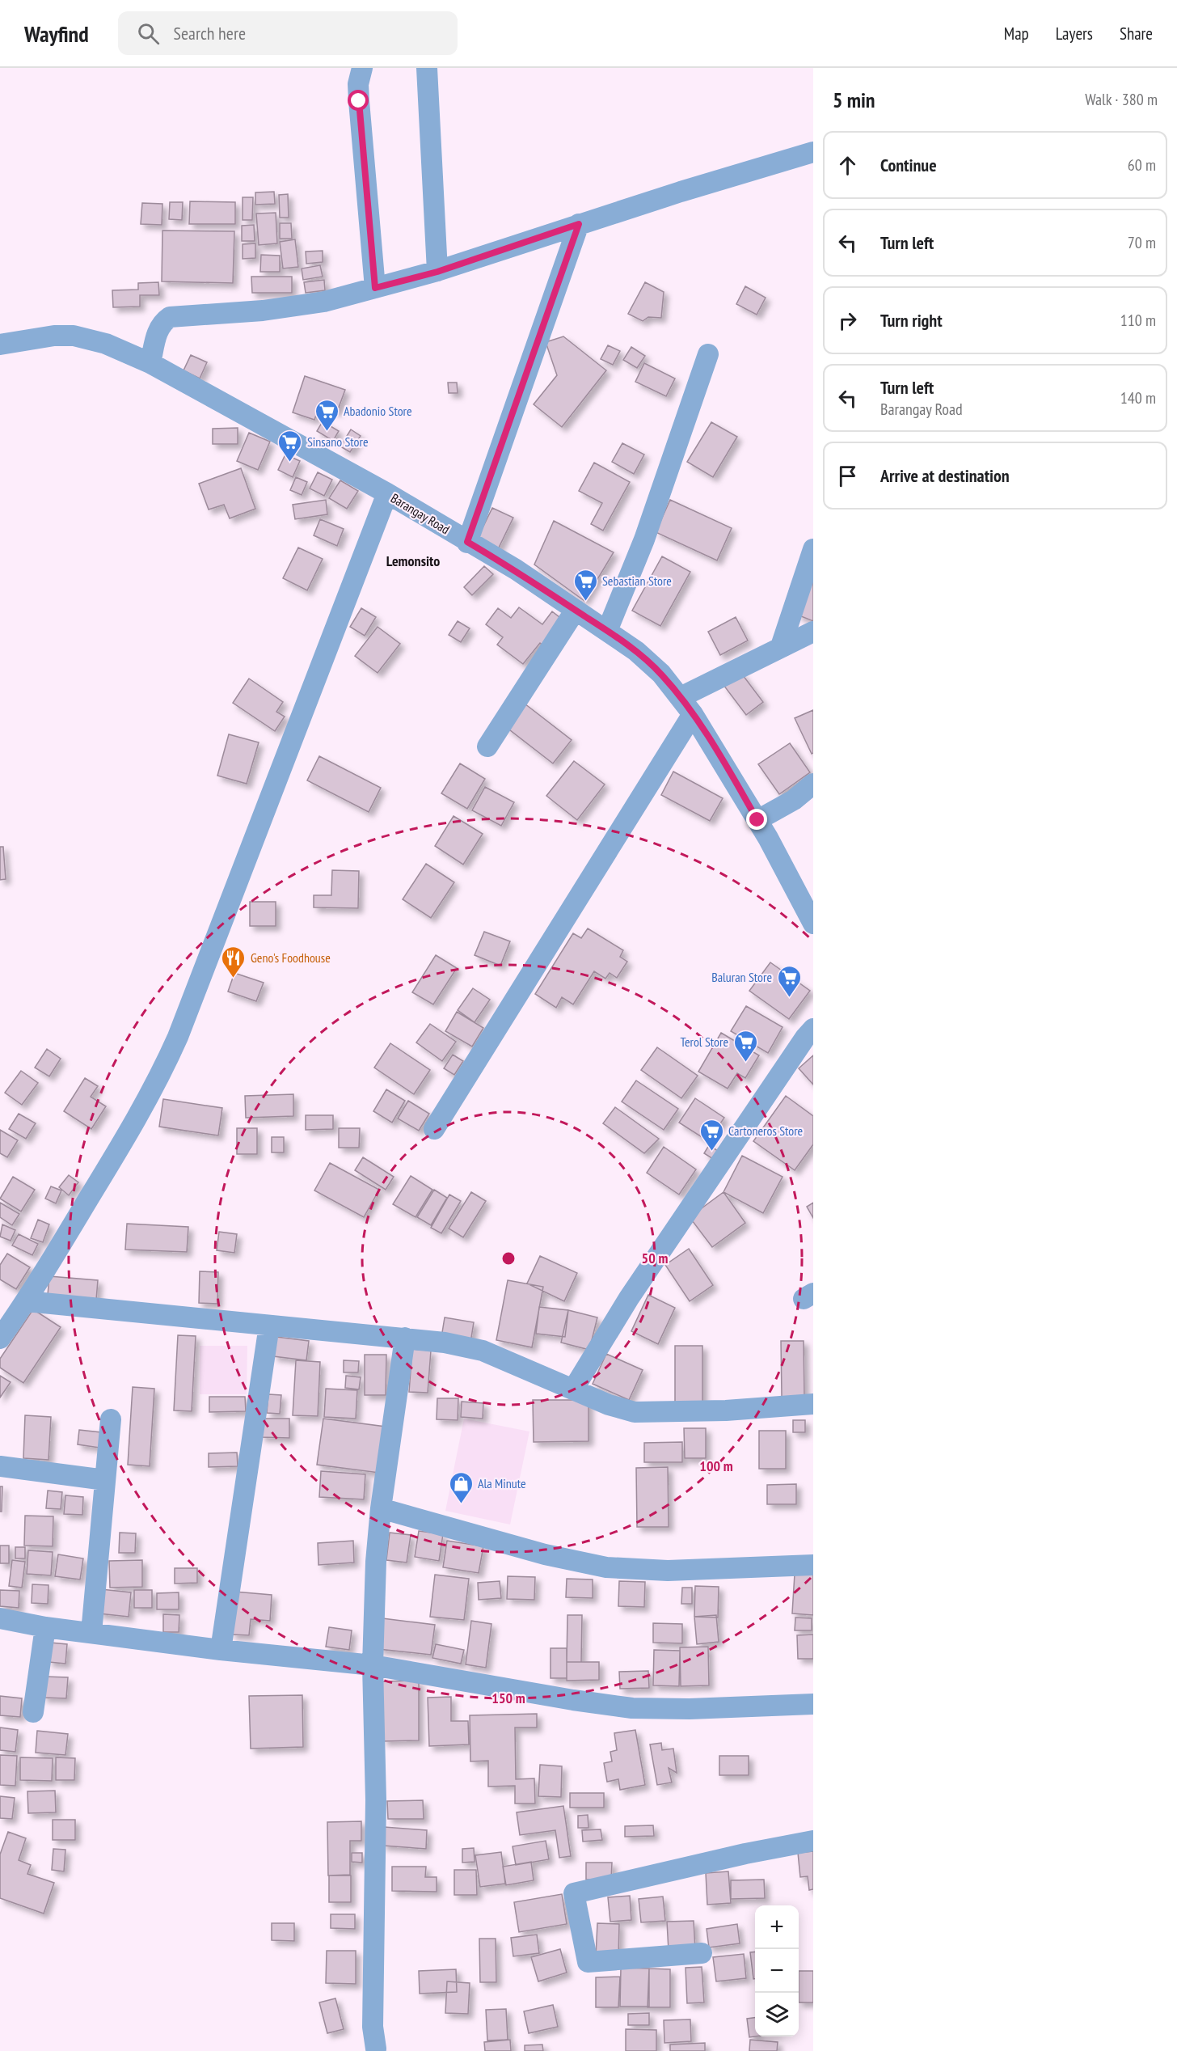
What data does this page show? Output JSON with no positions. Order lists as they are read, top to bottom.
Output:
{
  "streets": {
    "street": ["Barangay Road"]
  },
  "districts": ["Lemonsito"],
  "places": {
    "supermarket": [
      "Abadonio Store",
      "Sinsano Store",
      "Sebastian Store",
      "Baluran Store",
      "Terol Store",
      "Cartoneros Store"
    ],
    "restaurant": ["Geno's Foodhouse"],
    "shop": ["Ala Minute"]
  },
  "page": {
    "header": "Wayfind",
    "search": "Search here",
    "nav": ["Map", "Layers", "Share"],
    "heading": ["5 min", "Walk · 380 m"],
    "list": [
      ["Continue", "60 m"],
      ["Turn left", "70 m"],
      ["Turn right", "110 m"],
      ["Turn left", "Barangay Road", "140 m"],
      "Arrive at destination"
    ],
    "map_buttons": ["+", "−"]
  },
  "rings": ["50 m", "100 m", "150 m"]
}
